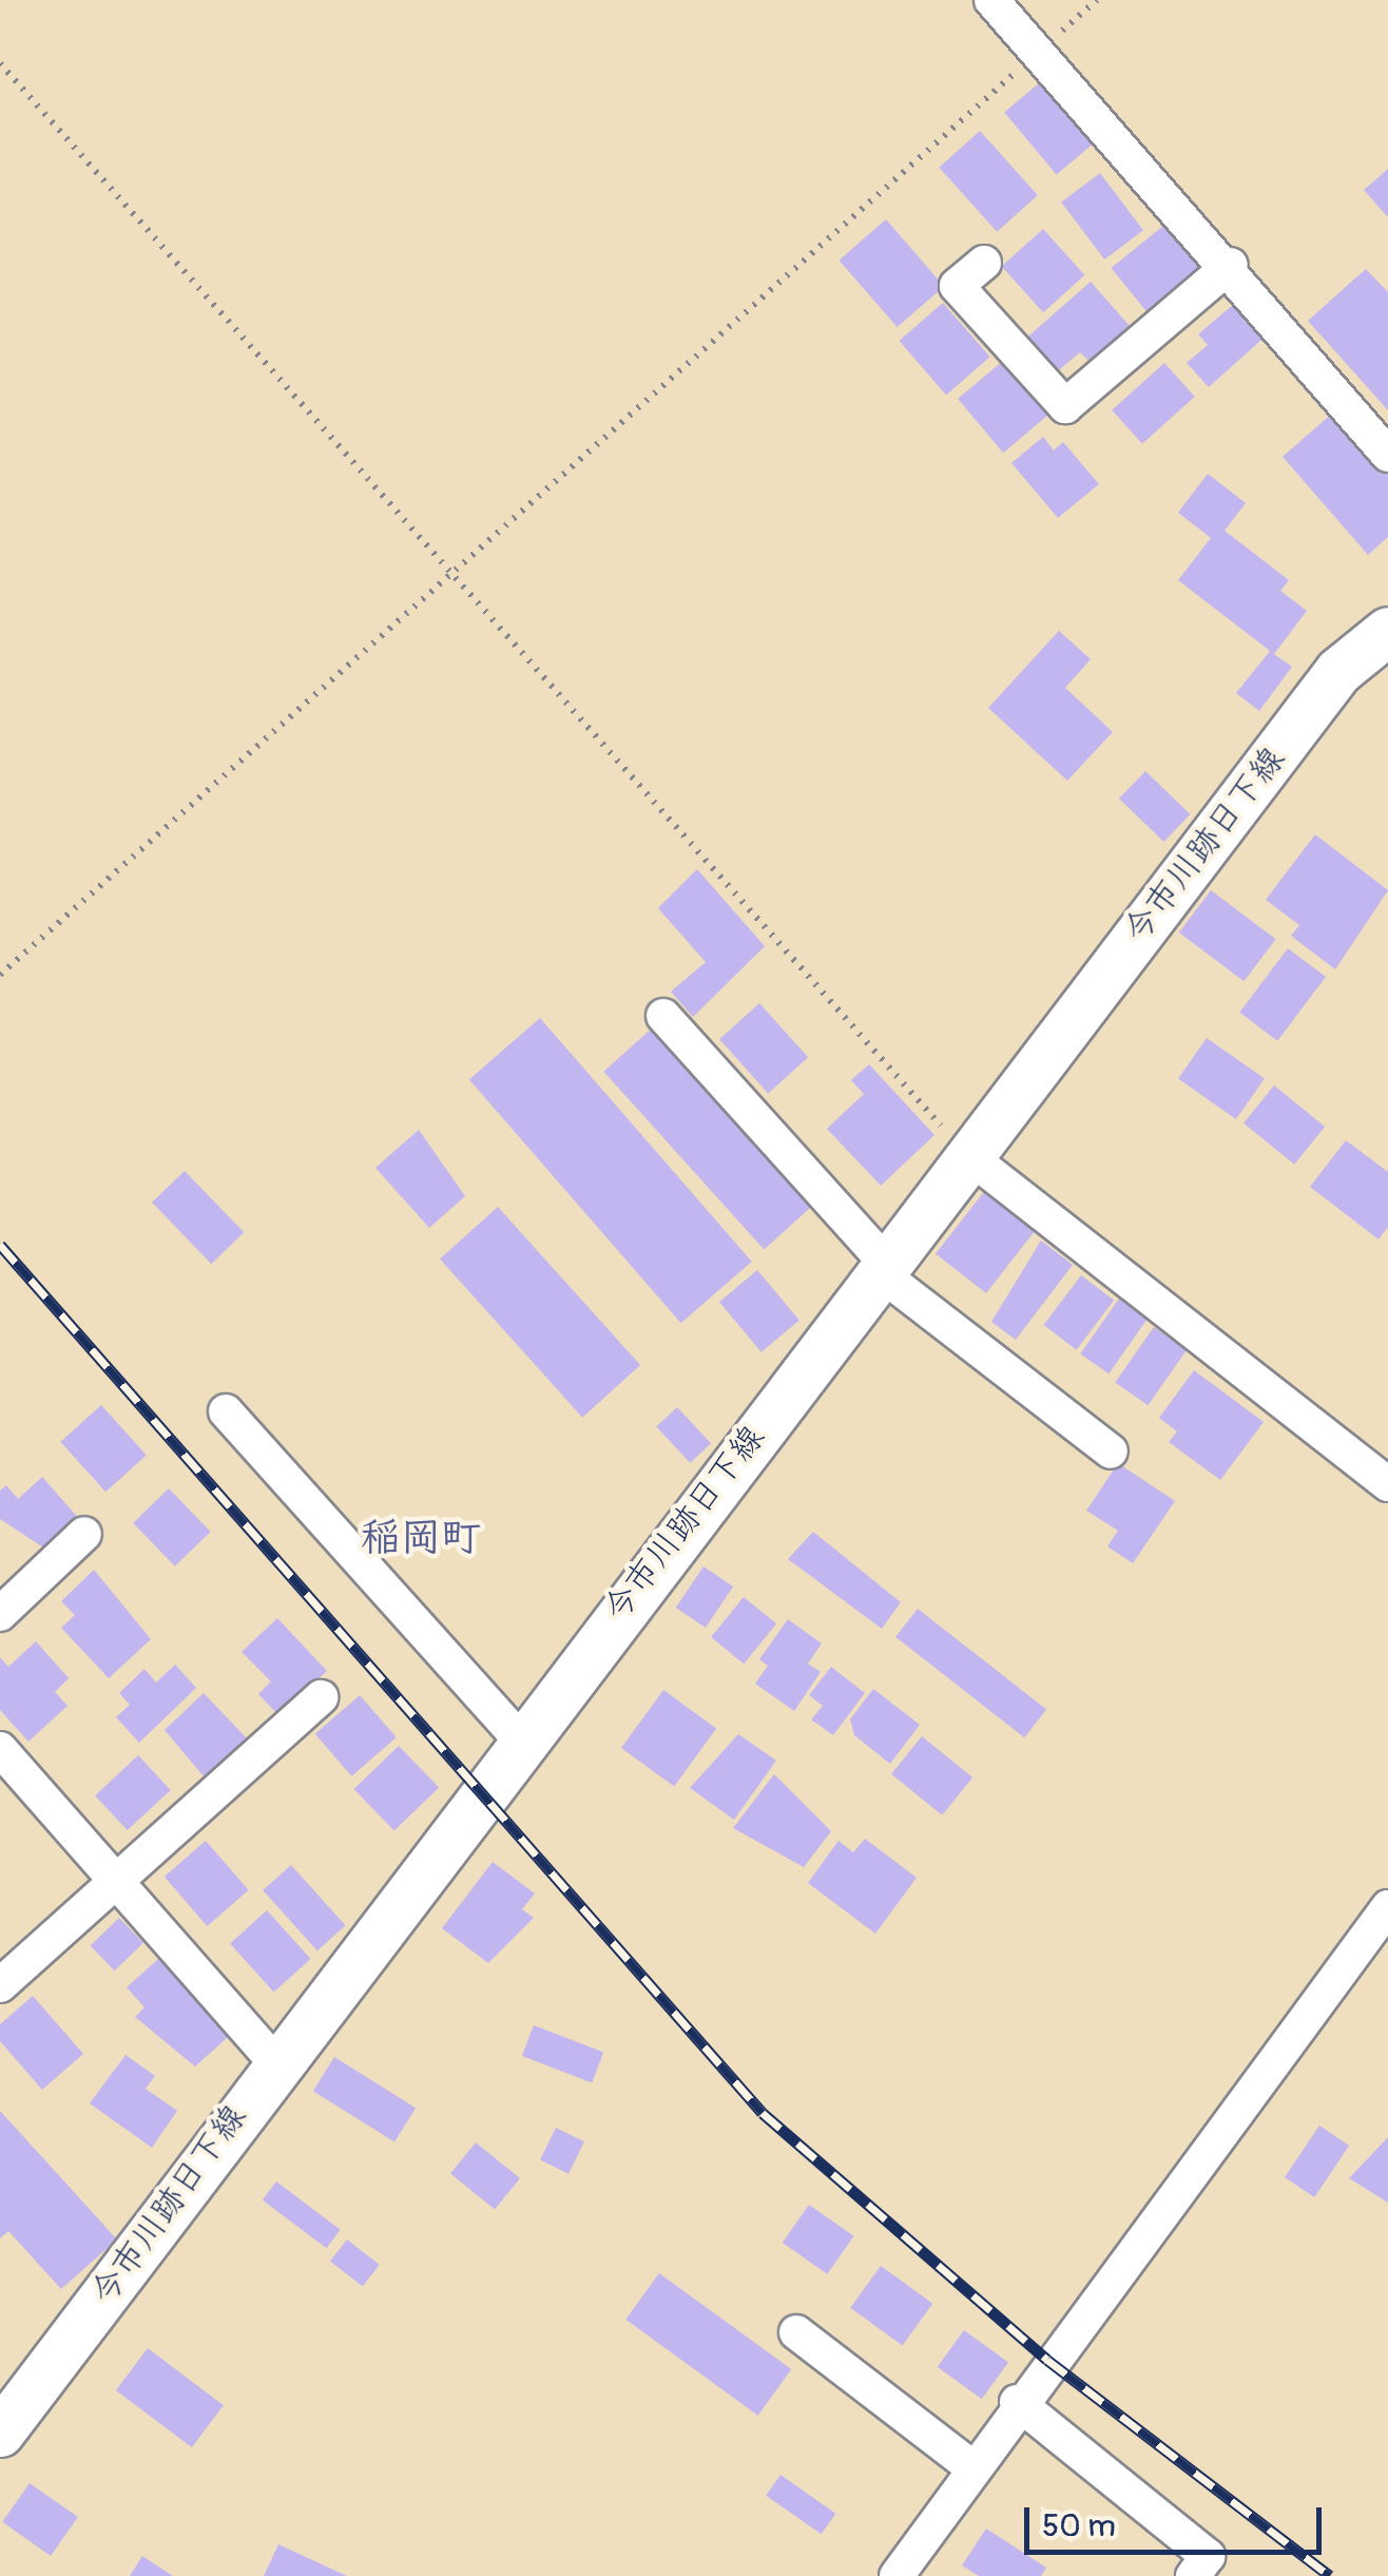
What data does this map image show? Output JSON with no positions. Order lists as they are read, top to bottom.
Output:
{
  "streets": {
    "street": ["今市川跡日下線"]
  },
  "districts": ["稲岡町"],
  "scale_bar": "50 m"
}
